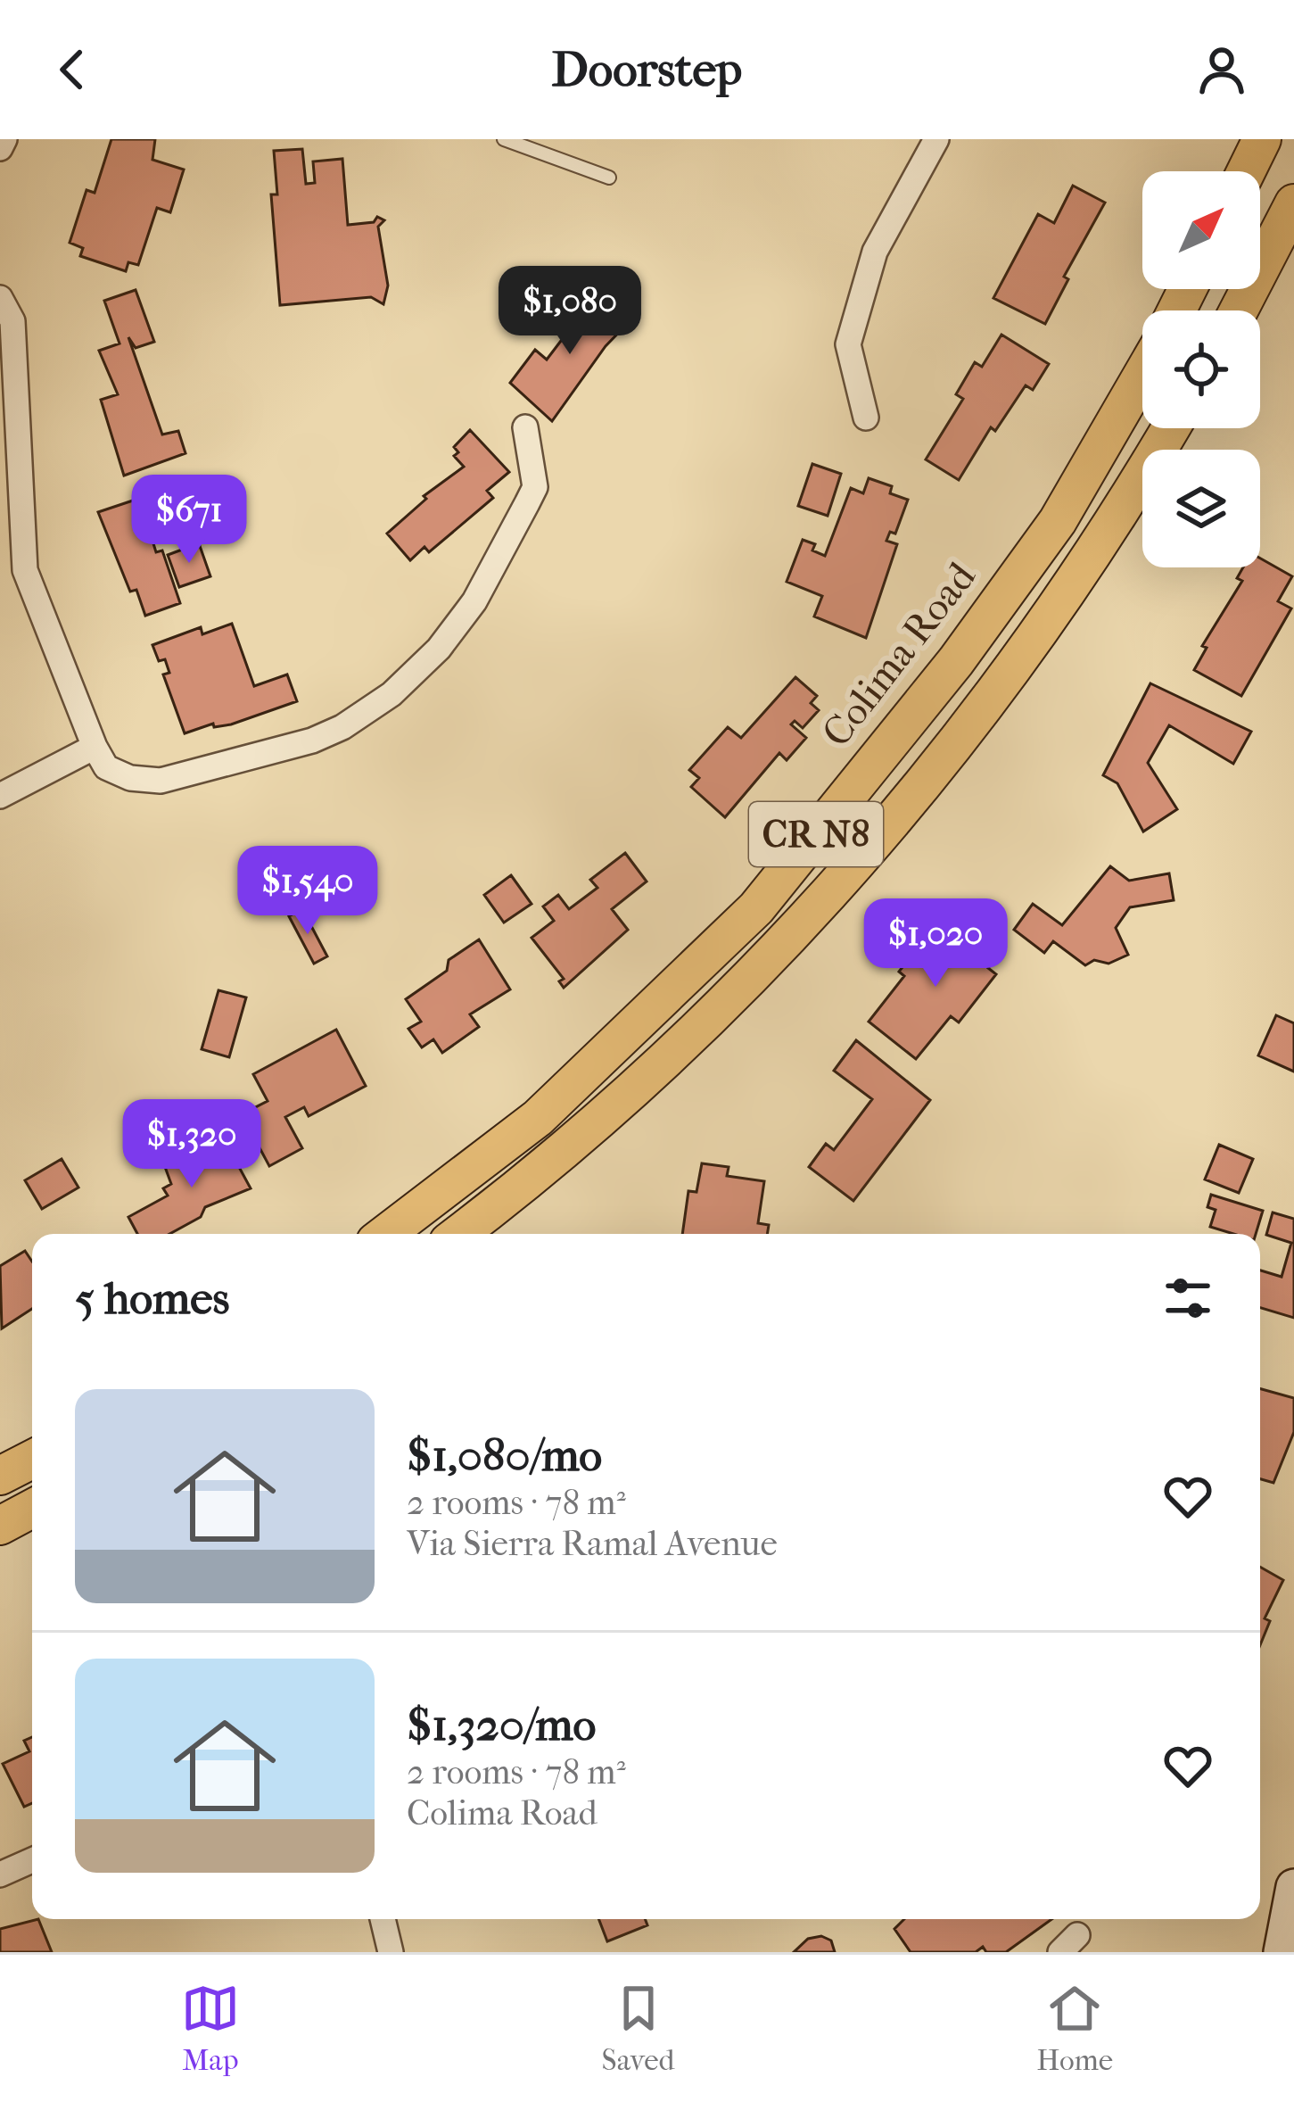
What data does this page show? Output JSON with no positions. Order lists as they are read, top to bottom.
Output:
{
  "streets": {
    "main road": ["Colima Road", "CR N8"]
  },
  "north": "top right",
  "page": {
    "header": "Doorstep",
    "price": [
      "$1,080",
      "$671",
      "$1,540",
      "$1,020",
      "$1,320"
    ],
    "heading": "5 homes",
    "list": [
      {
        "name": "$1,080/mo",
        "note": "2 rooms · 78 m² · Via Sierra Ramal Avenue"
      },
      {
        "name": "$1,320/mo",
        "note": "2 rooms · 78 m² · Colima Road"
      }
    ],
    "tabs": ["Map", "Saved", "Home"]
  }
}
